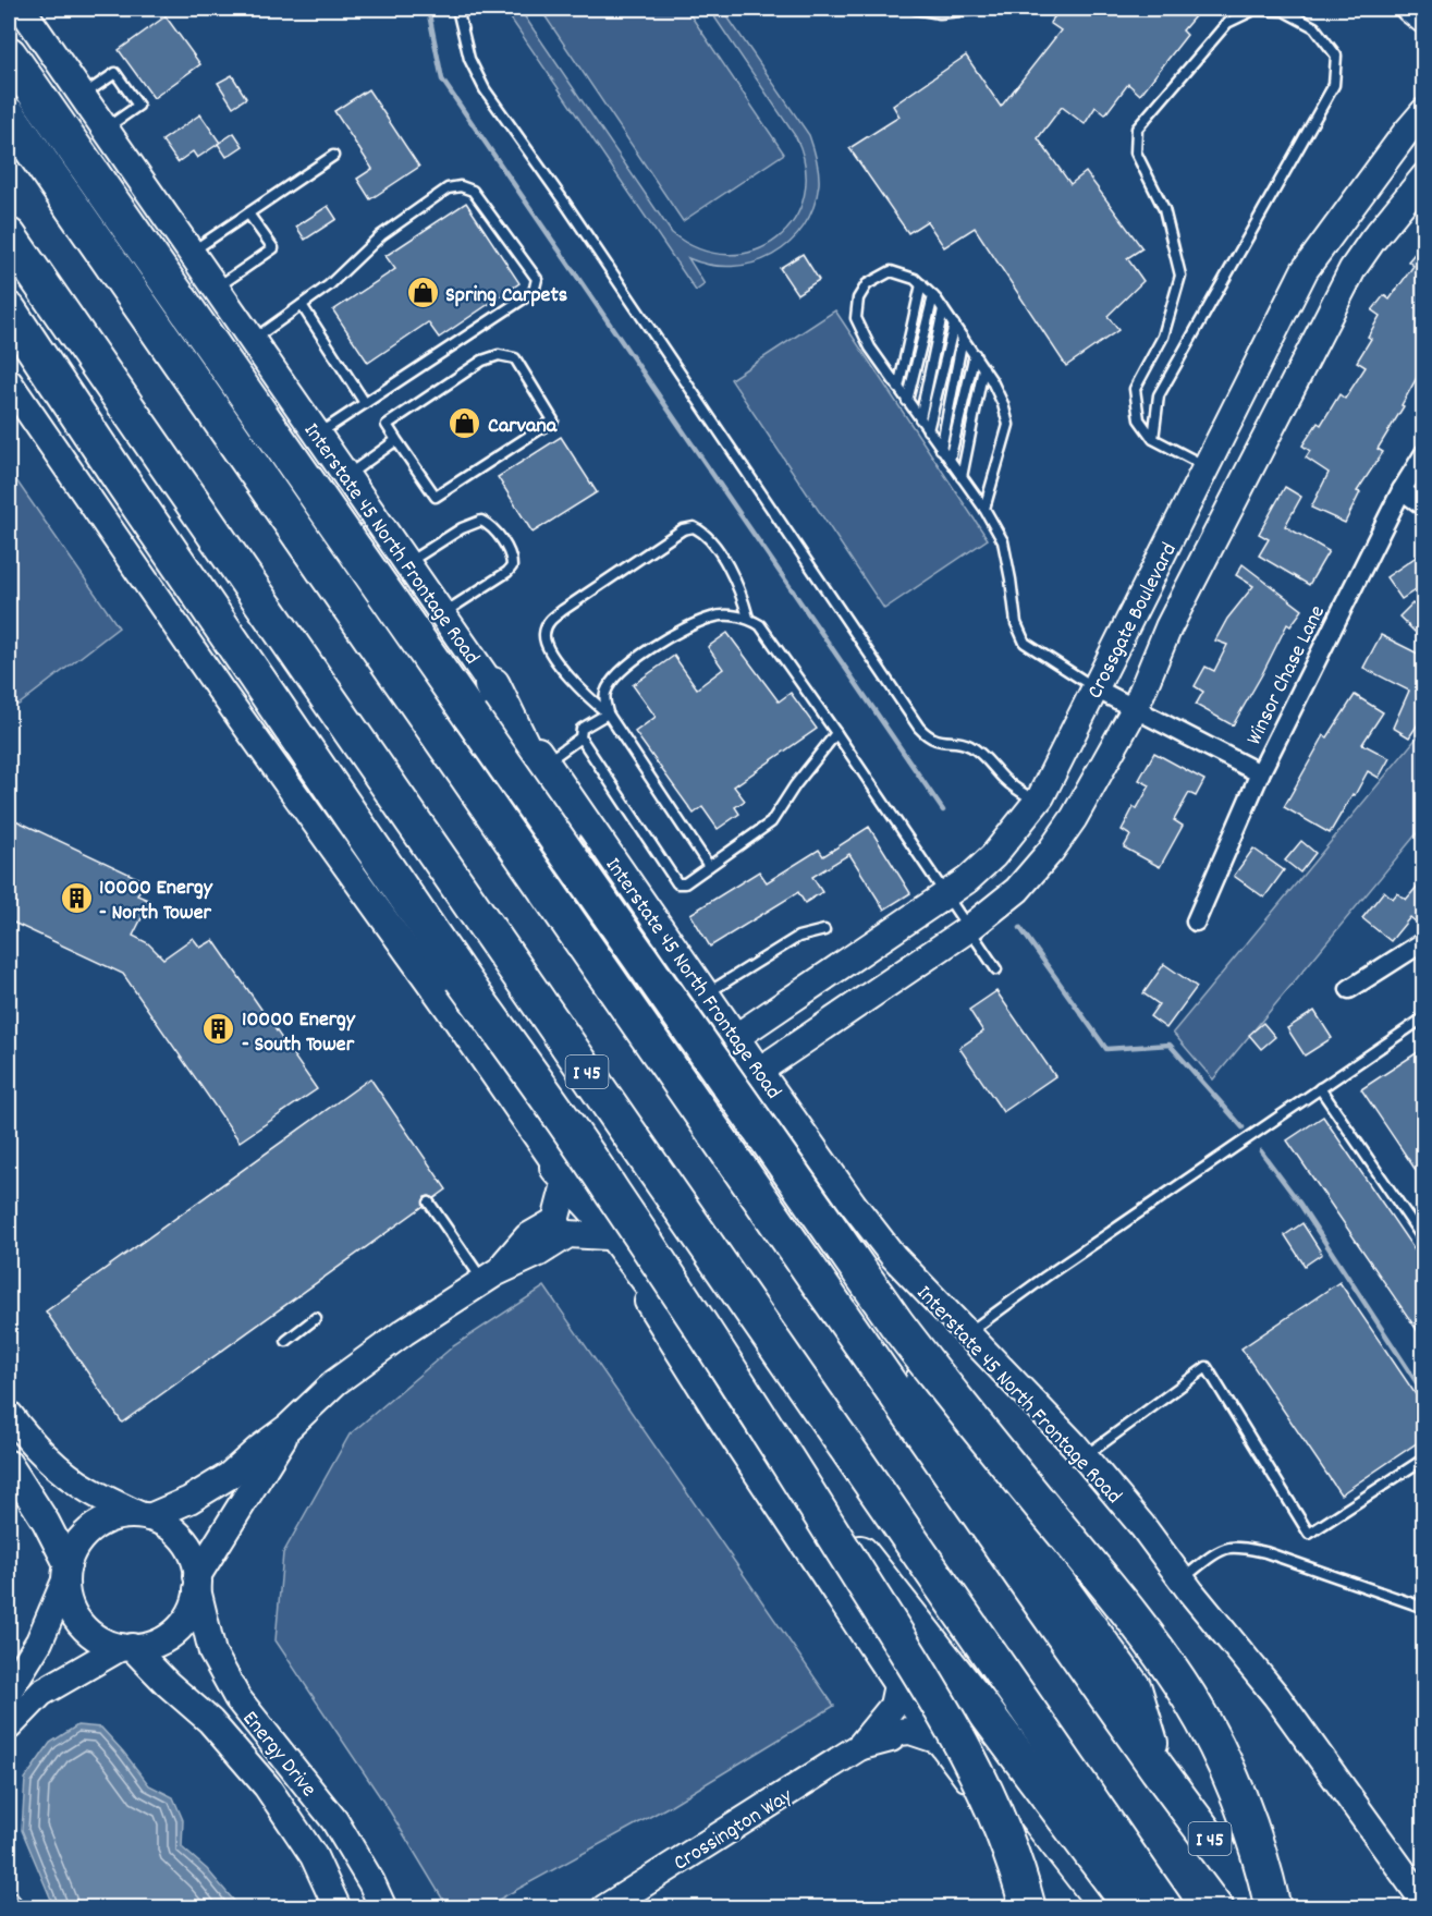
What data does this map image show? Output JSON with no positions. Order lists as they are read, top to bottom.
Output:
{
  "streets": {
    "highway": ["I 45"],
    "street": [
      "Interstate 45 North Frontage Road",
      "Crossgate Boulevard",
      "Winsor Chase Lane",
      "Energy Drive",
      "Crossington Way"
    ]
  },
  "crossings": [
    ["Interstate 45 North Frontage Road", "Crossgate Boulevard"]
  ],
  "places": {
    "shop": ["Spring Carpets", "Carvana"],
    "building": ["10000 Energy - North Tower", "10000 Energy - South Tower"]
  }
}
